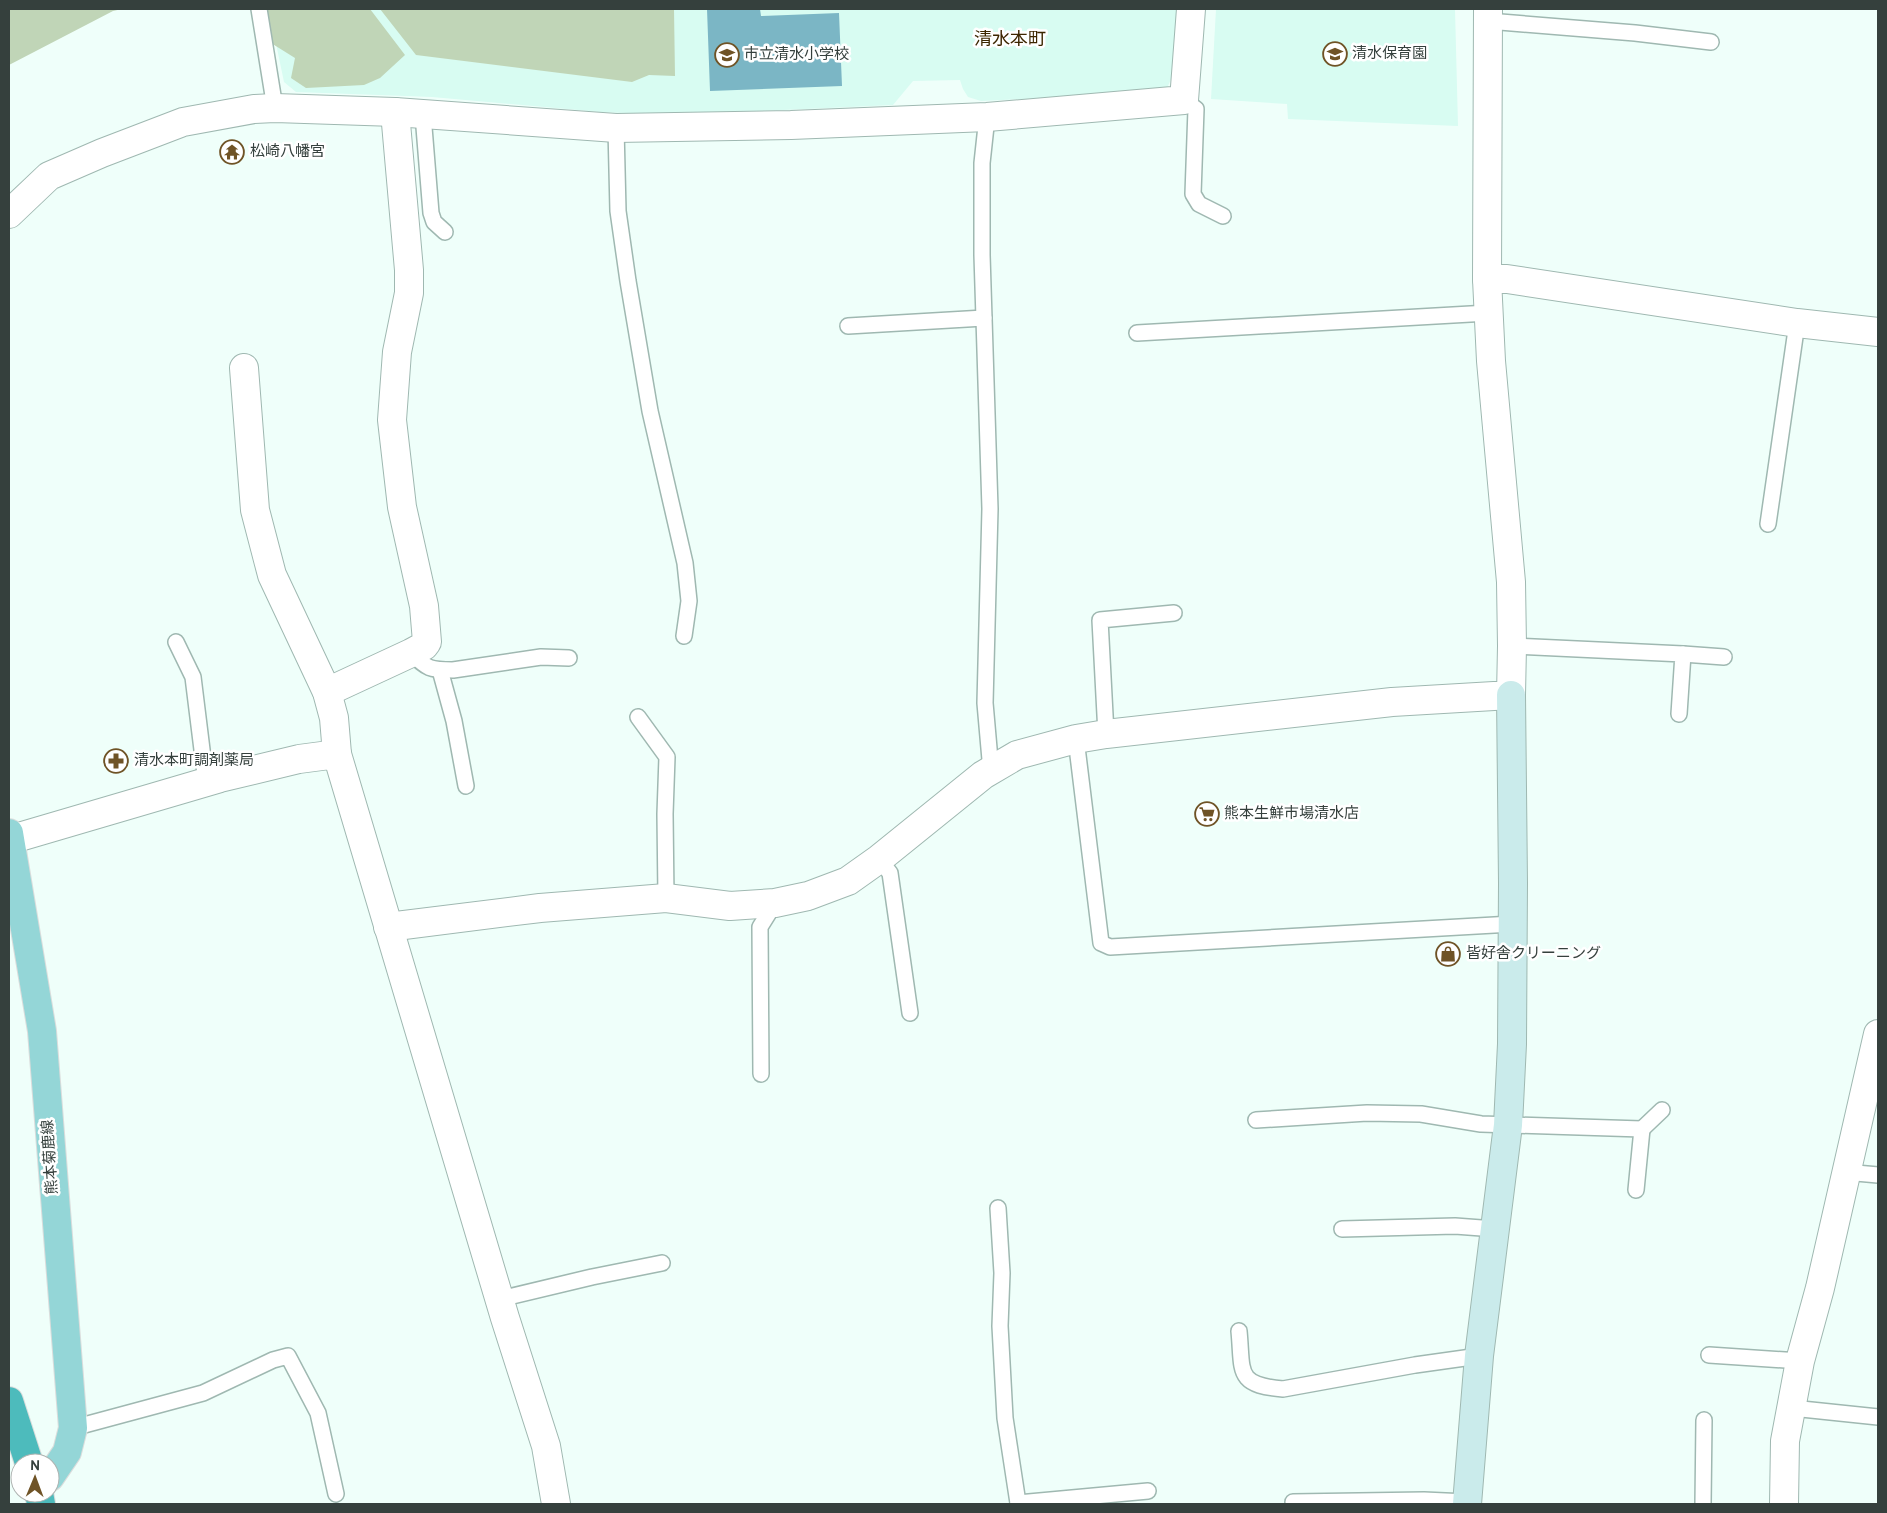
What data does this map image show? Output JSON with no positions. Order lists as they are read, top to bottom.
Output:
{
  "streets": {
    "main road": ["熊本菊鹿線"]
  },
  "districts": ["清水本町"],
  "places": {
    "school or university": ["清水保育園", "市立清水小学校"],
    "temple": ["松崎八幡宮"],
    "pharmacy": ["清水本町調剤薬局"],
    "supermarket": ["熊本生鮮市場清水店"],
    "shop": ["皆好舎クリーニング"]
  },
  "north": "top"
}
